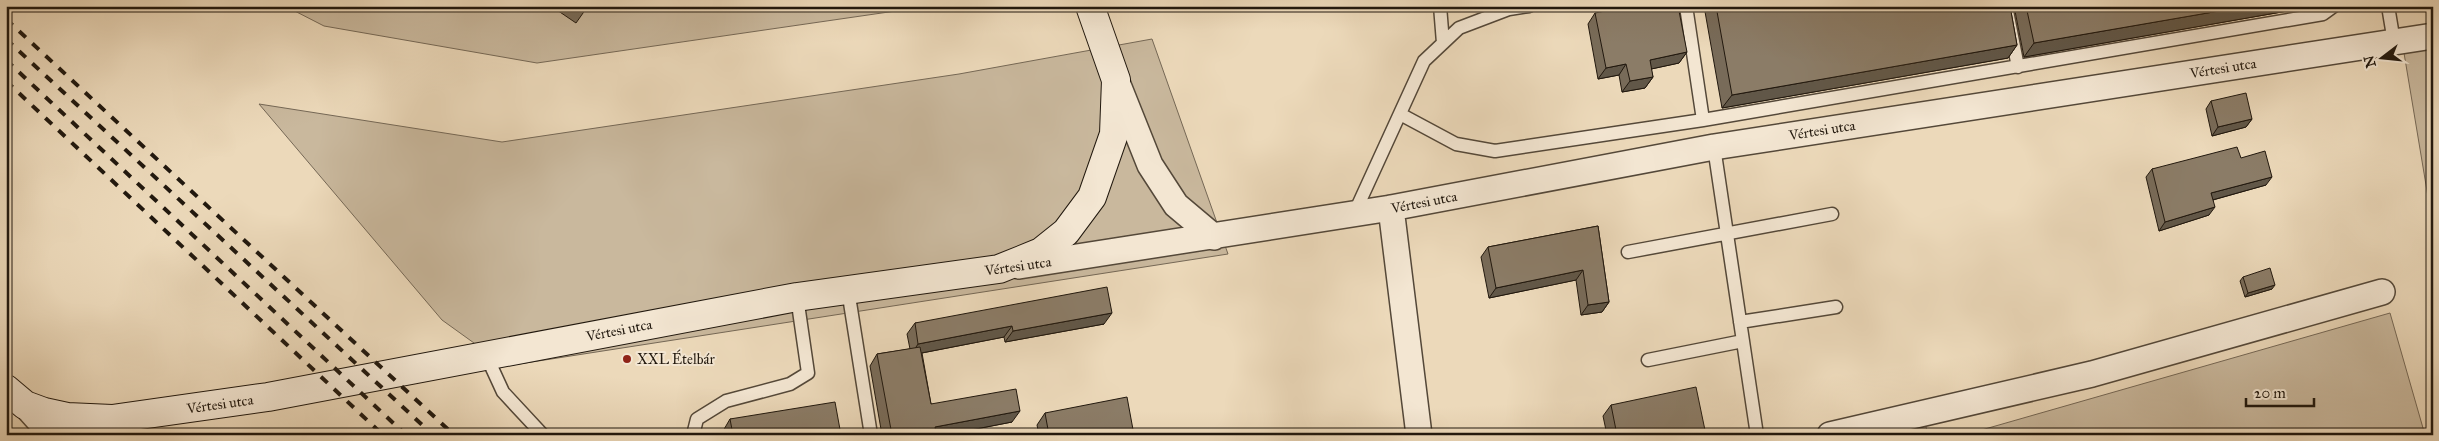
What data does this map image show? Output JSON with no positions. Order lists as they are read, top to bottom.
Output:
{
  "streets": {
    "street": ["Vértesi utca"]
  },
  "places": ["XXL Ételbár"],
  "scale_bar": "20 m",
  "north": "left"
}
